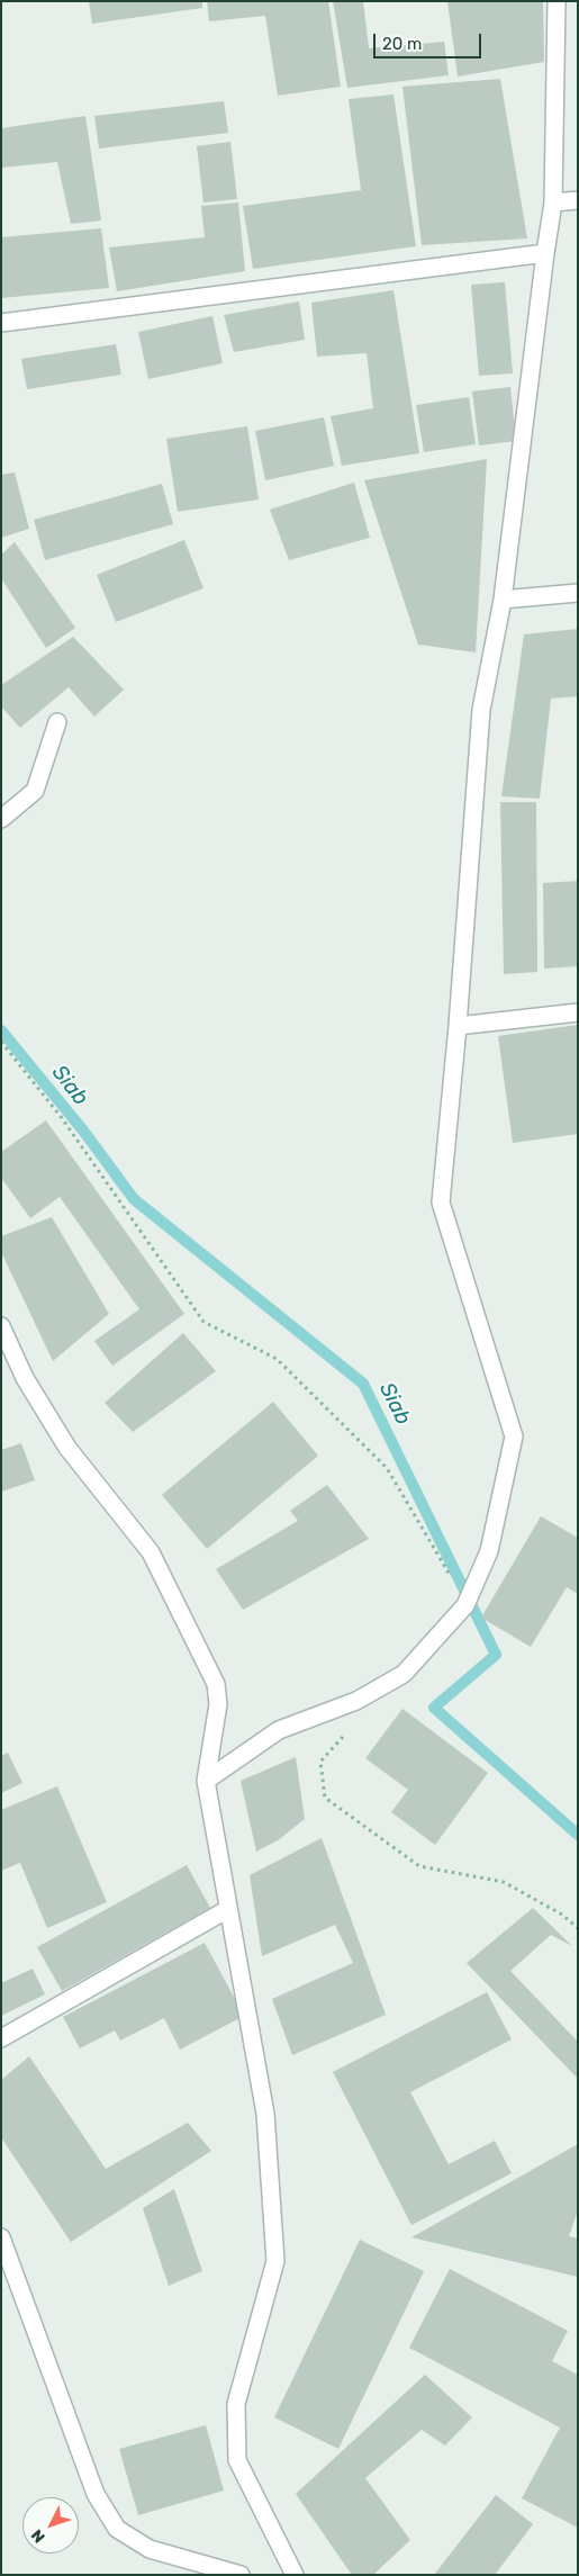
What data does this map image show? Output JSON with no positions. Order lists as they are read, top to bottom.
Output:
{
  "water": ["Siab"],
  "scale_bar": "20 m",
  "north": "bottom left"
}
